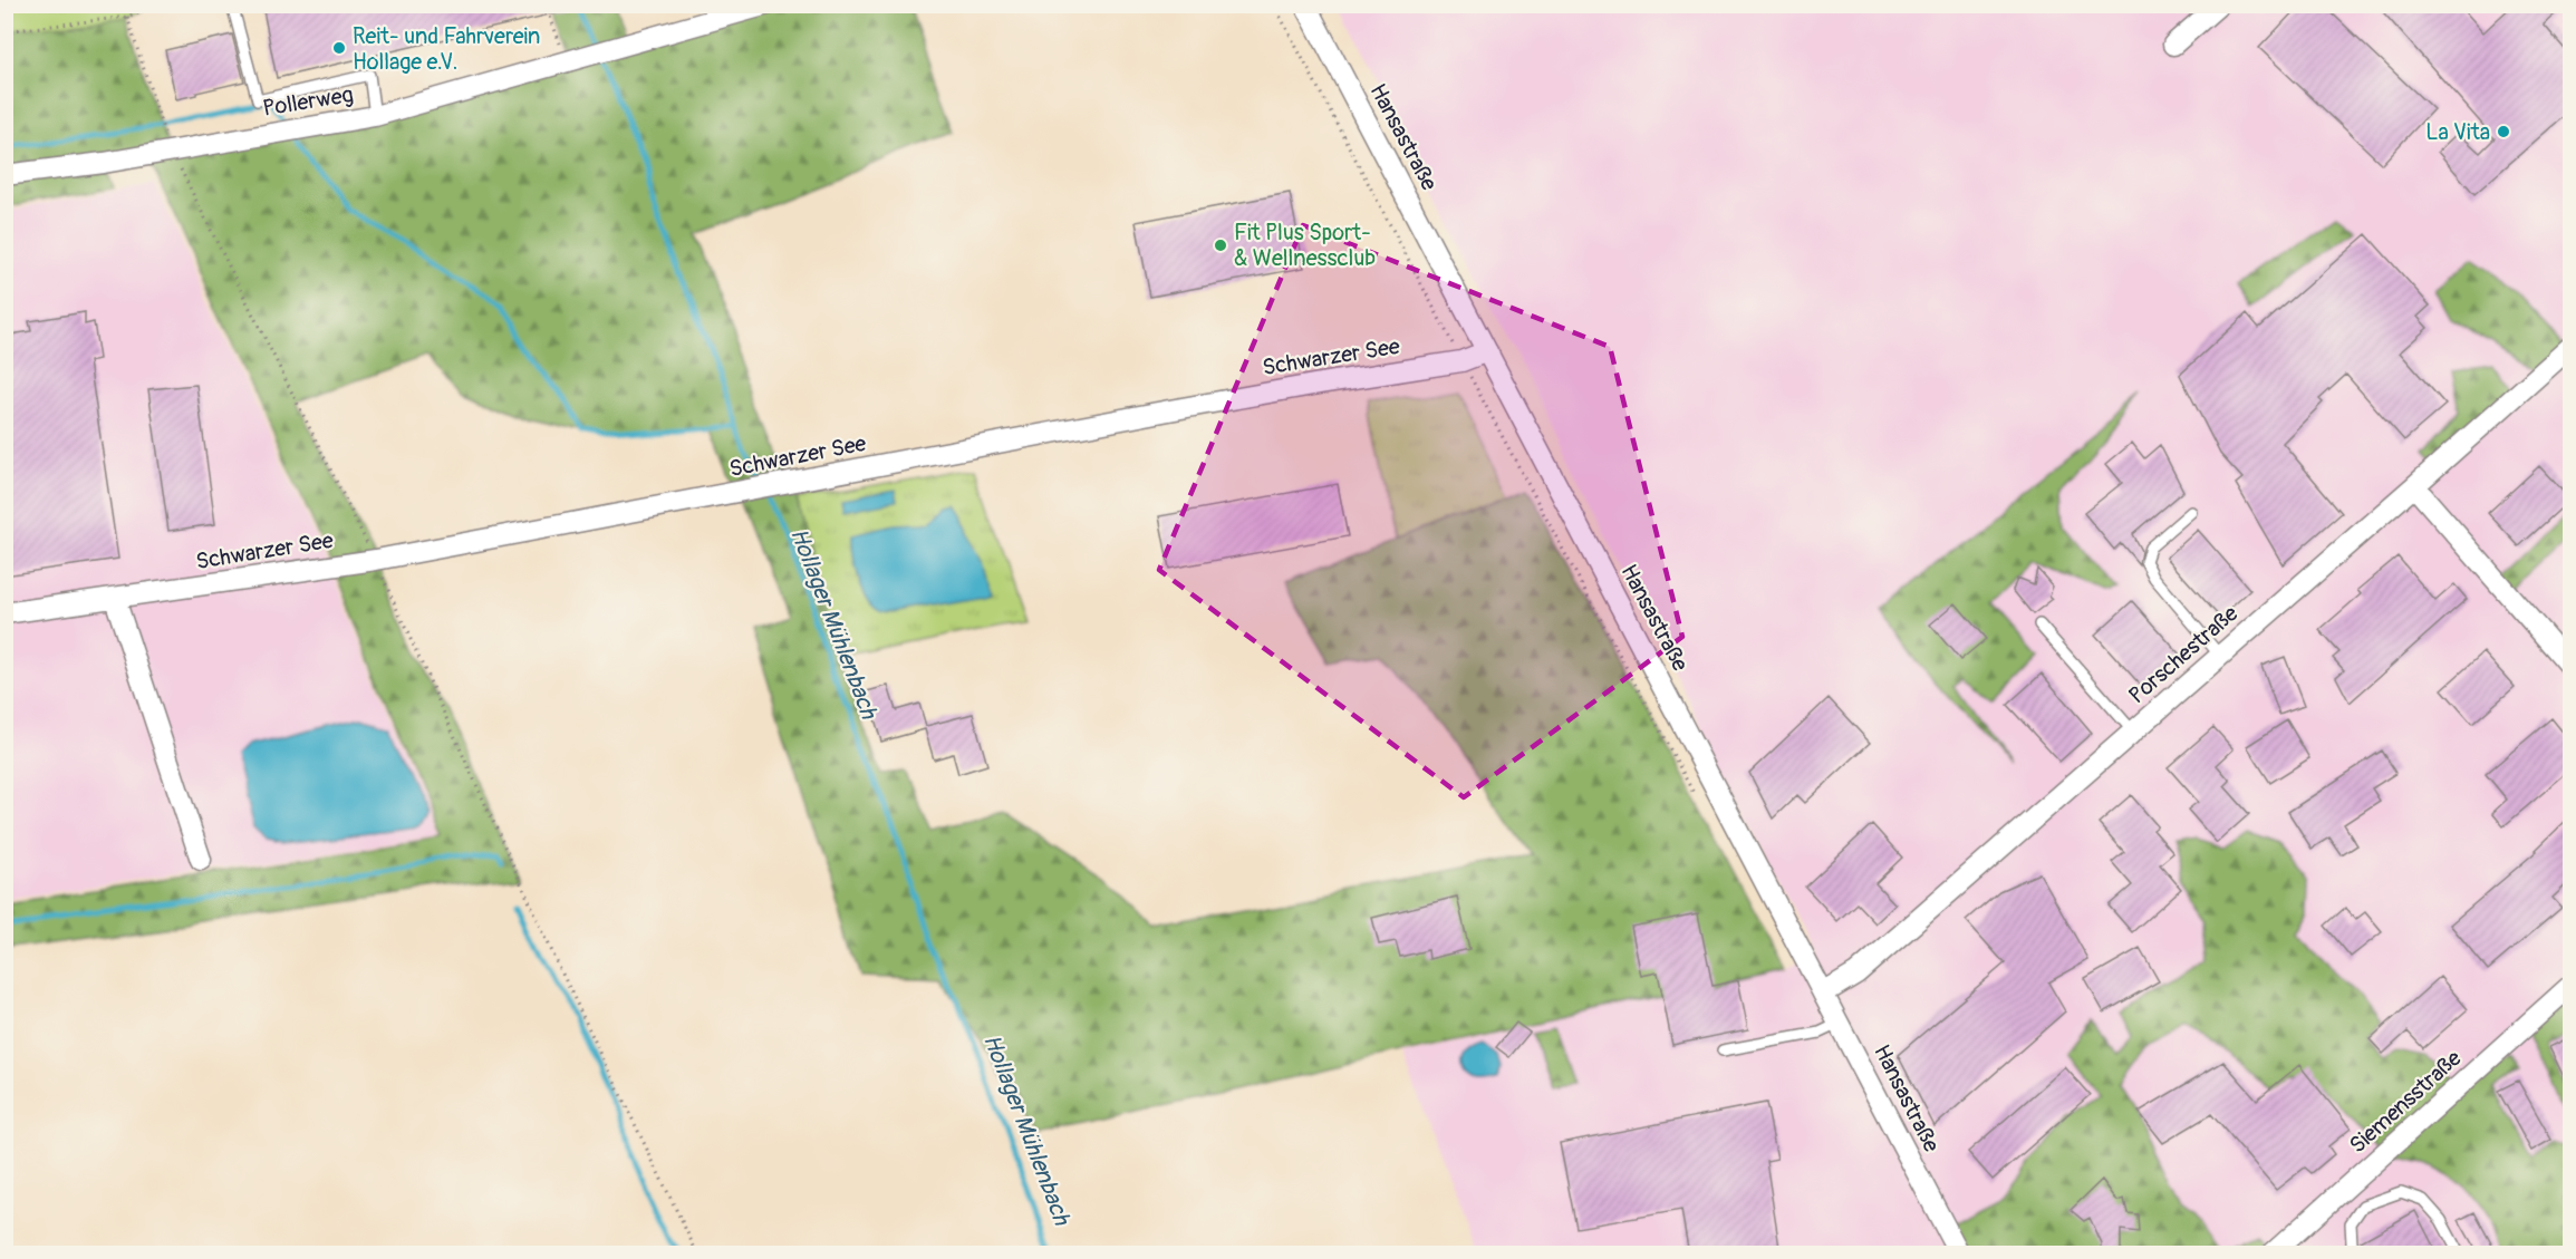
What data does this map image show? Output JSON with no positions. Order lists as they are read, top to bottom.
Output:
{
  "streets": {
    "street": [
      "Pollerweg",
      "Hansastraße",
      "Schwarzer See",
      "Porschestraße",
      "Siemensstraße"
    ]
  },
  "crossings": [
    ["Hansastraße", "Schwarzer See"],
    ["Hansastraße", "Porschestraße"]
  ],
  "water": ["Hollager Mühlenbach"],
  "places": ["Reit- und Fahrverein Hollage e.V.", "La Vita", "Fit Plus Sport- & Wellnessclub"]
}
